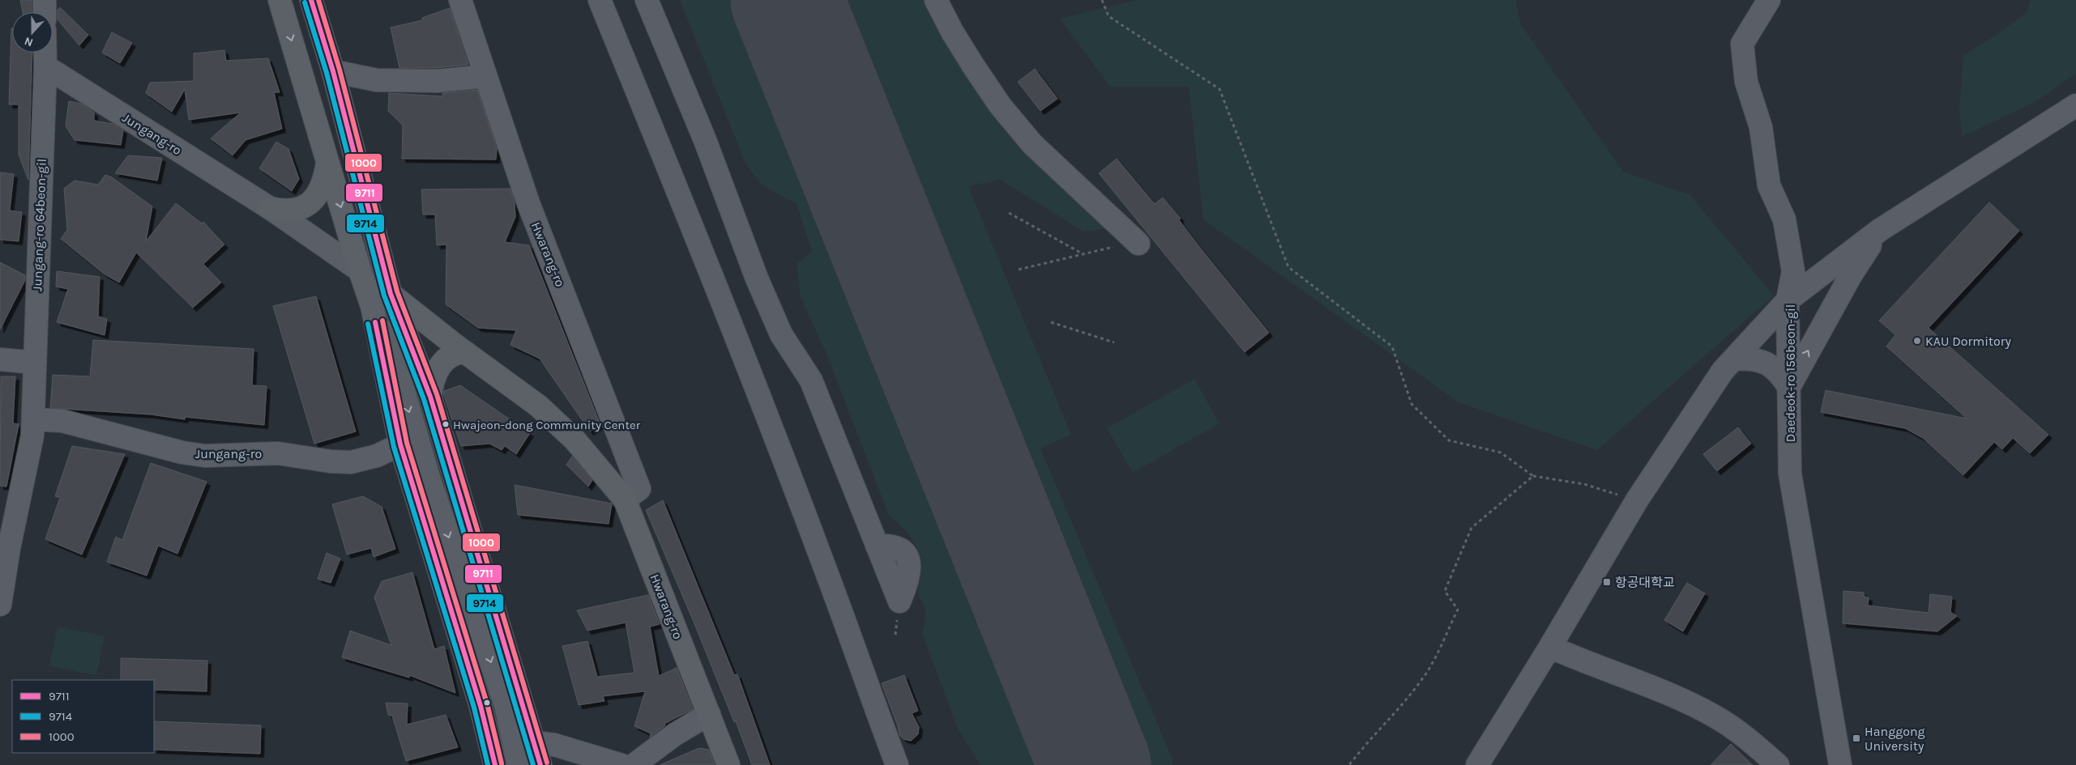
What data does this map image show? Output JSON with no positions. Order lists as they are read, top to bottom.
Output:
{
  "streets": {
    "main road": ["Hwarang-ro"],
    "street": ["Jungang-ro", "Jungang-ro 64beon-gil", "Daedeok-ro 156beon-gil"]
  },
  "crossings": [
    ["Jungang-ro", "Jungang-ro 64beon-gil"],
    ["Jungang-ro", "Hwarang-ro"]
  ],
  "places": {
    "other": ["KAU Dormitory", "Hwajeon-dong Community Center"],
    "transit": ["항공대학교", "Hanggong University"]
  },
  "lines": ["transit line 9711", "transit line 1000", "transit line 9714"],
  "legend": ["9711", "9714", "1000"],
  "north": "bottom"
}
